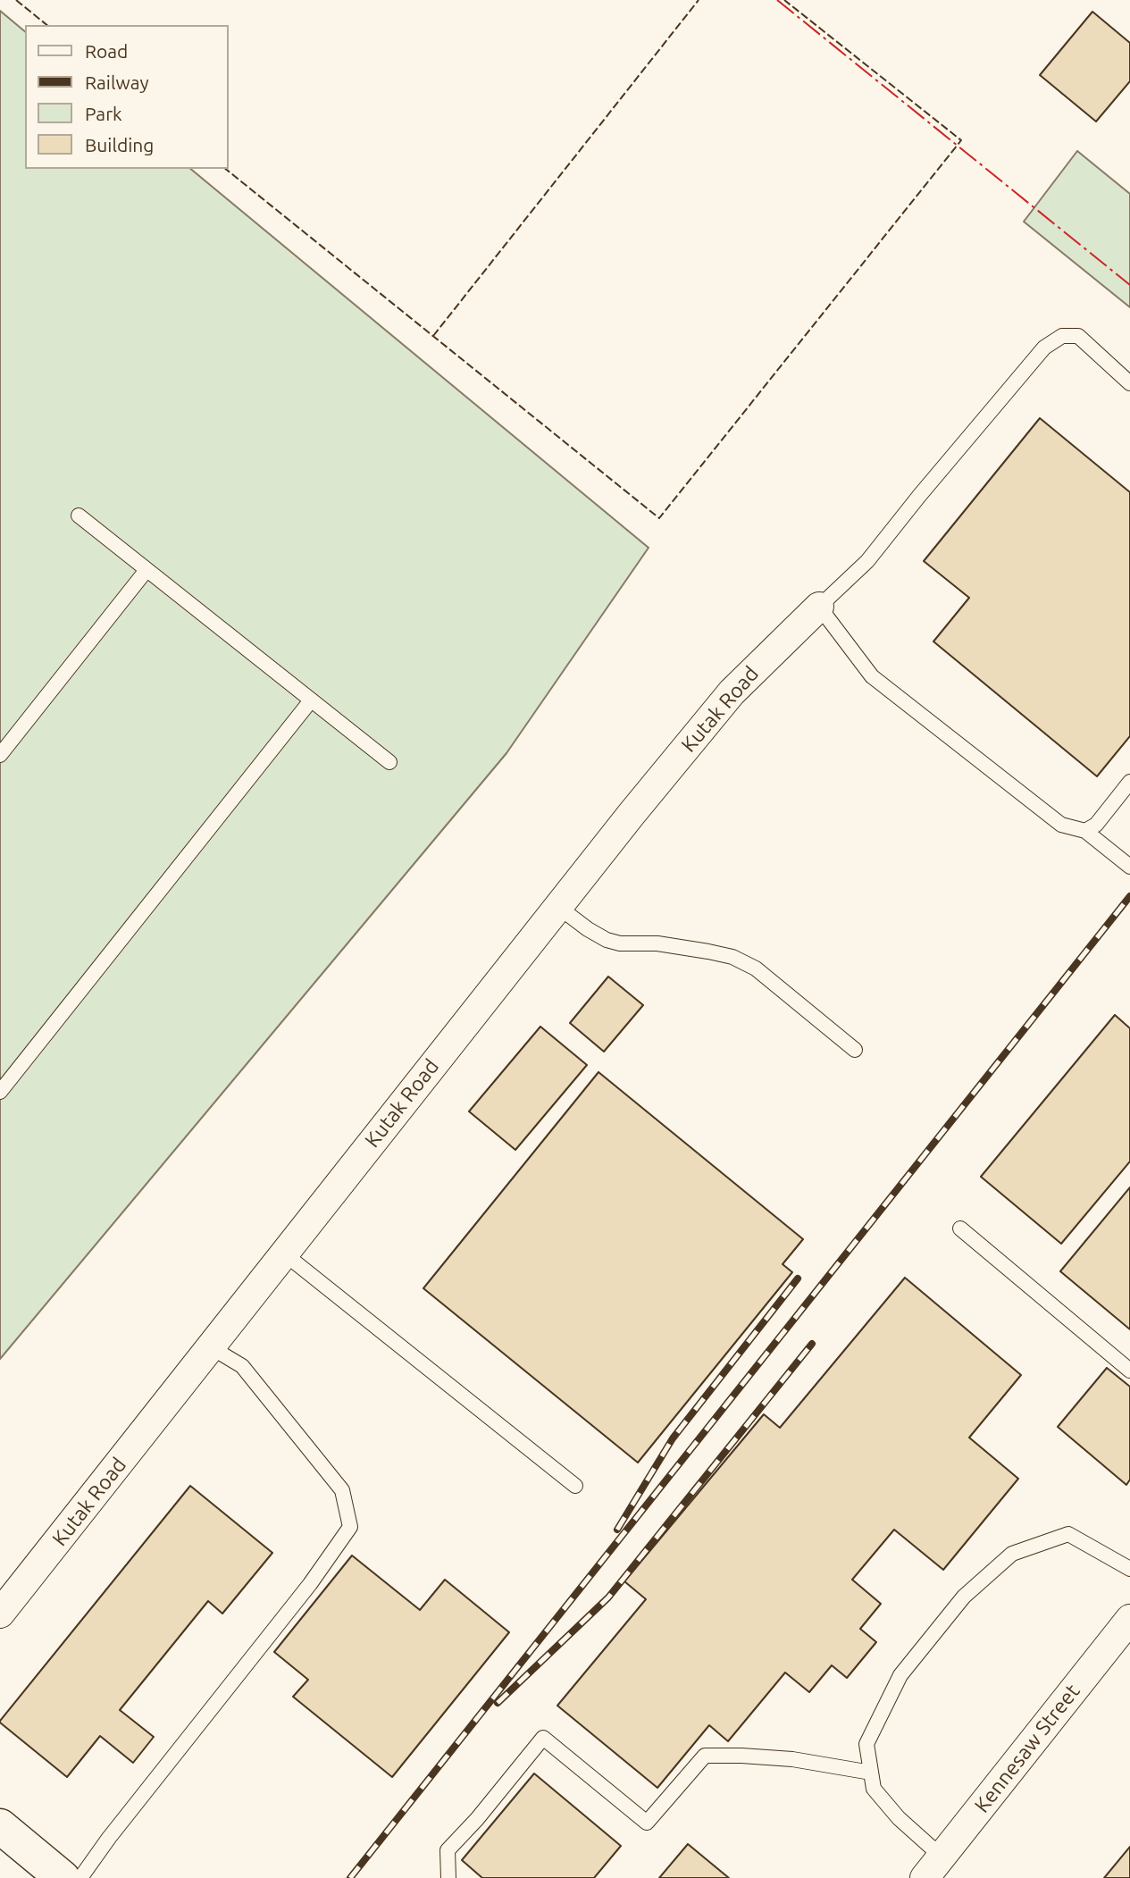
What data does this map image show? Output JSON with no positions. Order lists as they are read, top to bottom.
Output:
{
  "streets": {
    "street": ["Kutak Road", "Kennesaw Street"]
  },
  "legend": [
    "Road",
    "Railway",
    "Park",
    "Building"
  ]
}
